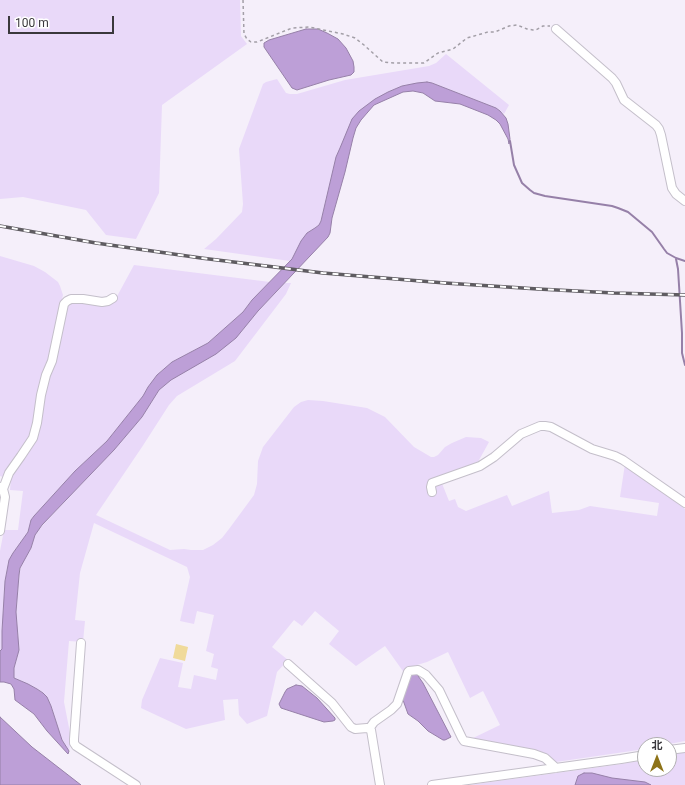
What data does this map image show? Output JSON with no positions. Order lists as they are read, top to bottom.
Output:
{
  "scale_bar": "100 m",
  "north": "top"
}
